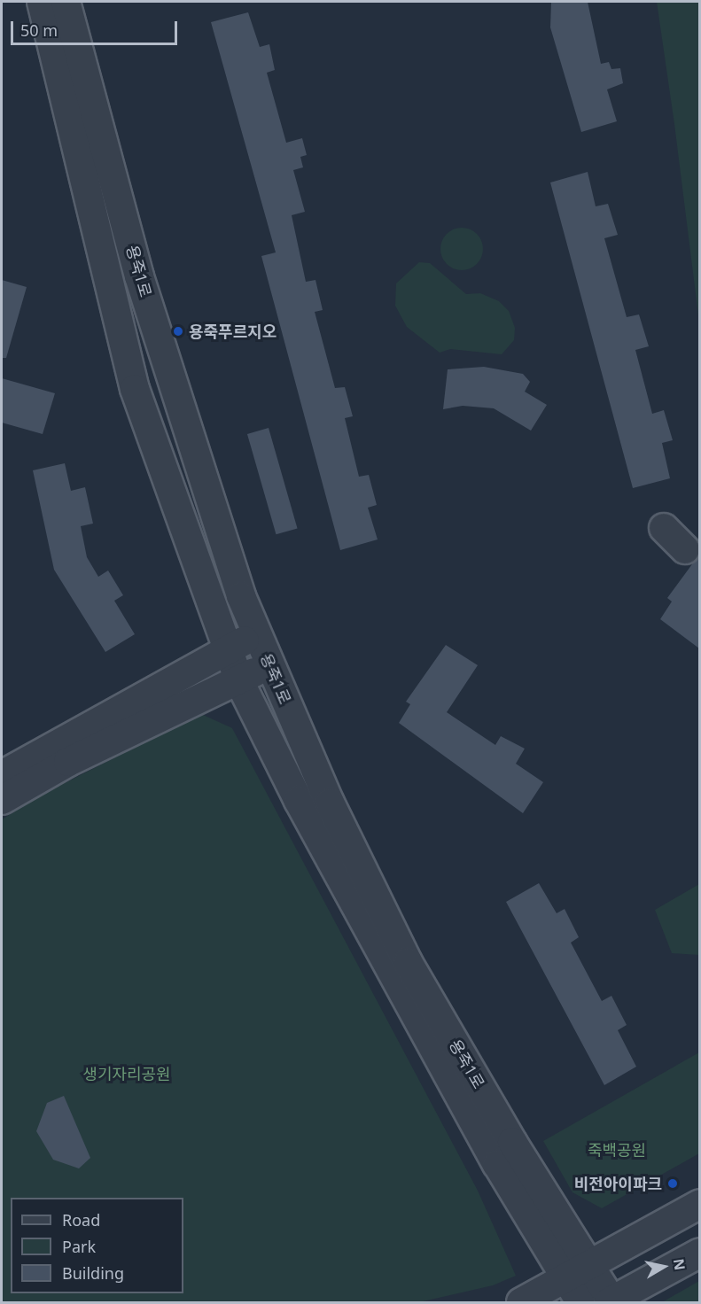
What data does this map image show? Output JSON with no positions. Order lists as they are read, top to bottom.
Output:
{
  "streets": {
    "street": ["용죽1로"]
  },
  "parks": ["생기자리공원", "죽백공원"],
  "places": ["용죽푸르지오", "비전아이파크"],
  "legend": ["Road", "Park", "Building"],
  "scale_bar": "50 m",
  "north": "right"
}
